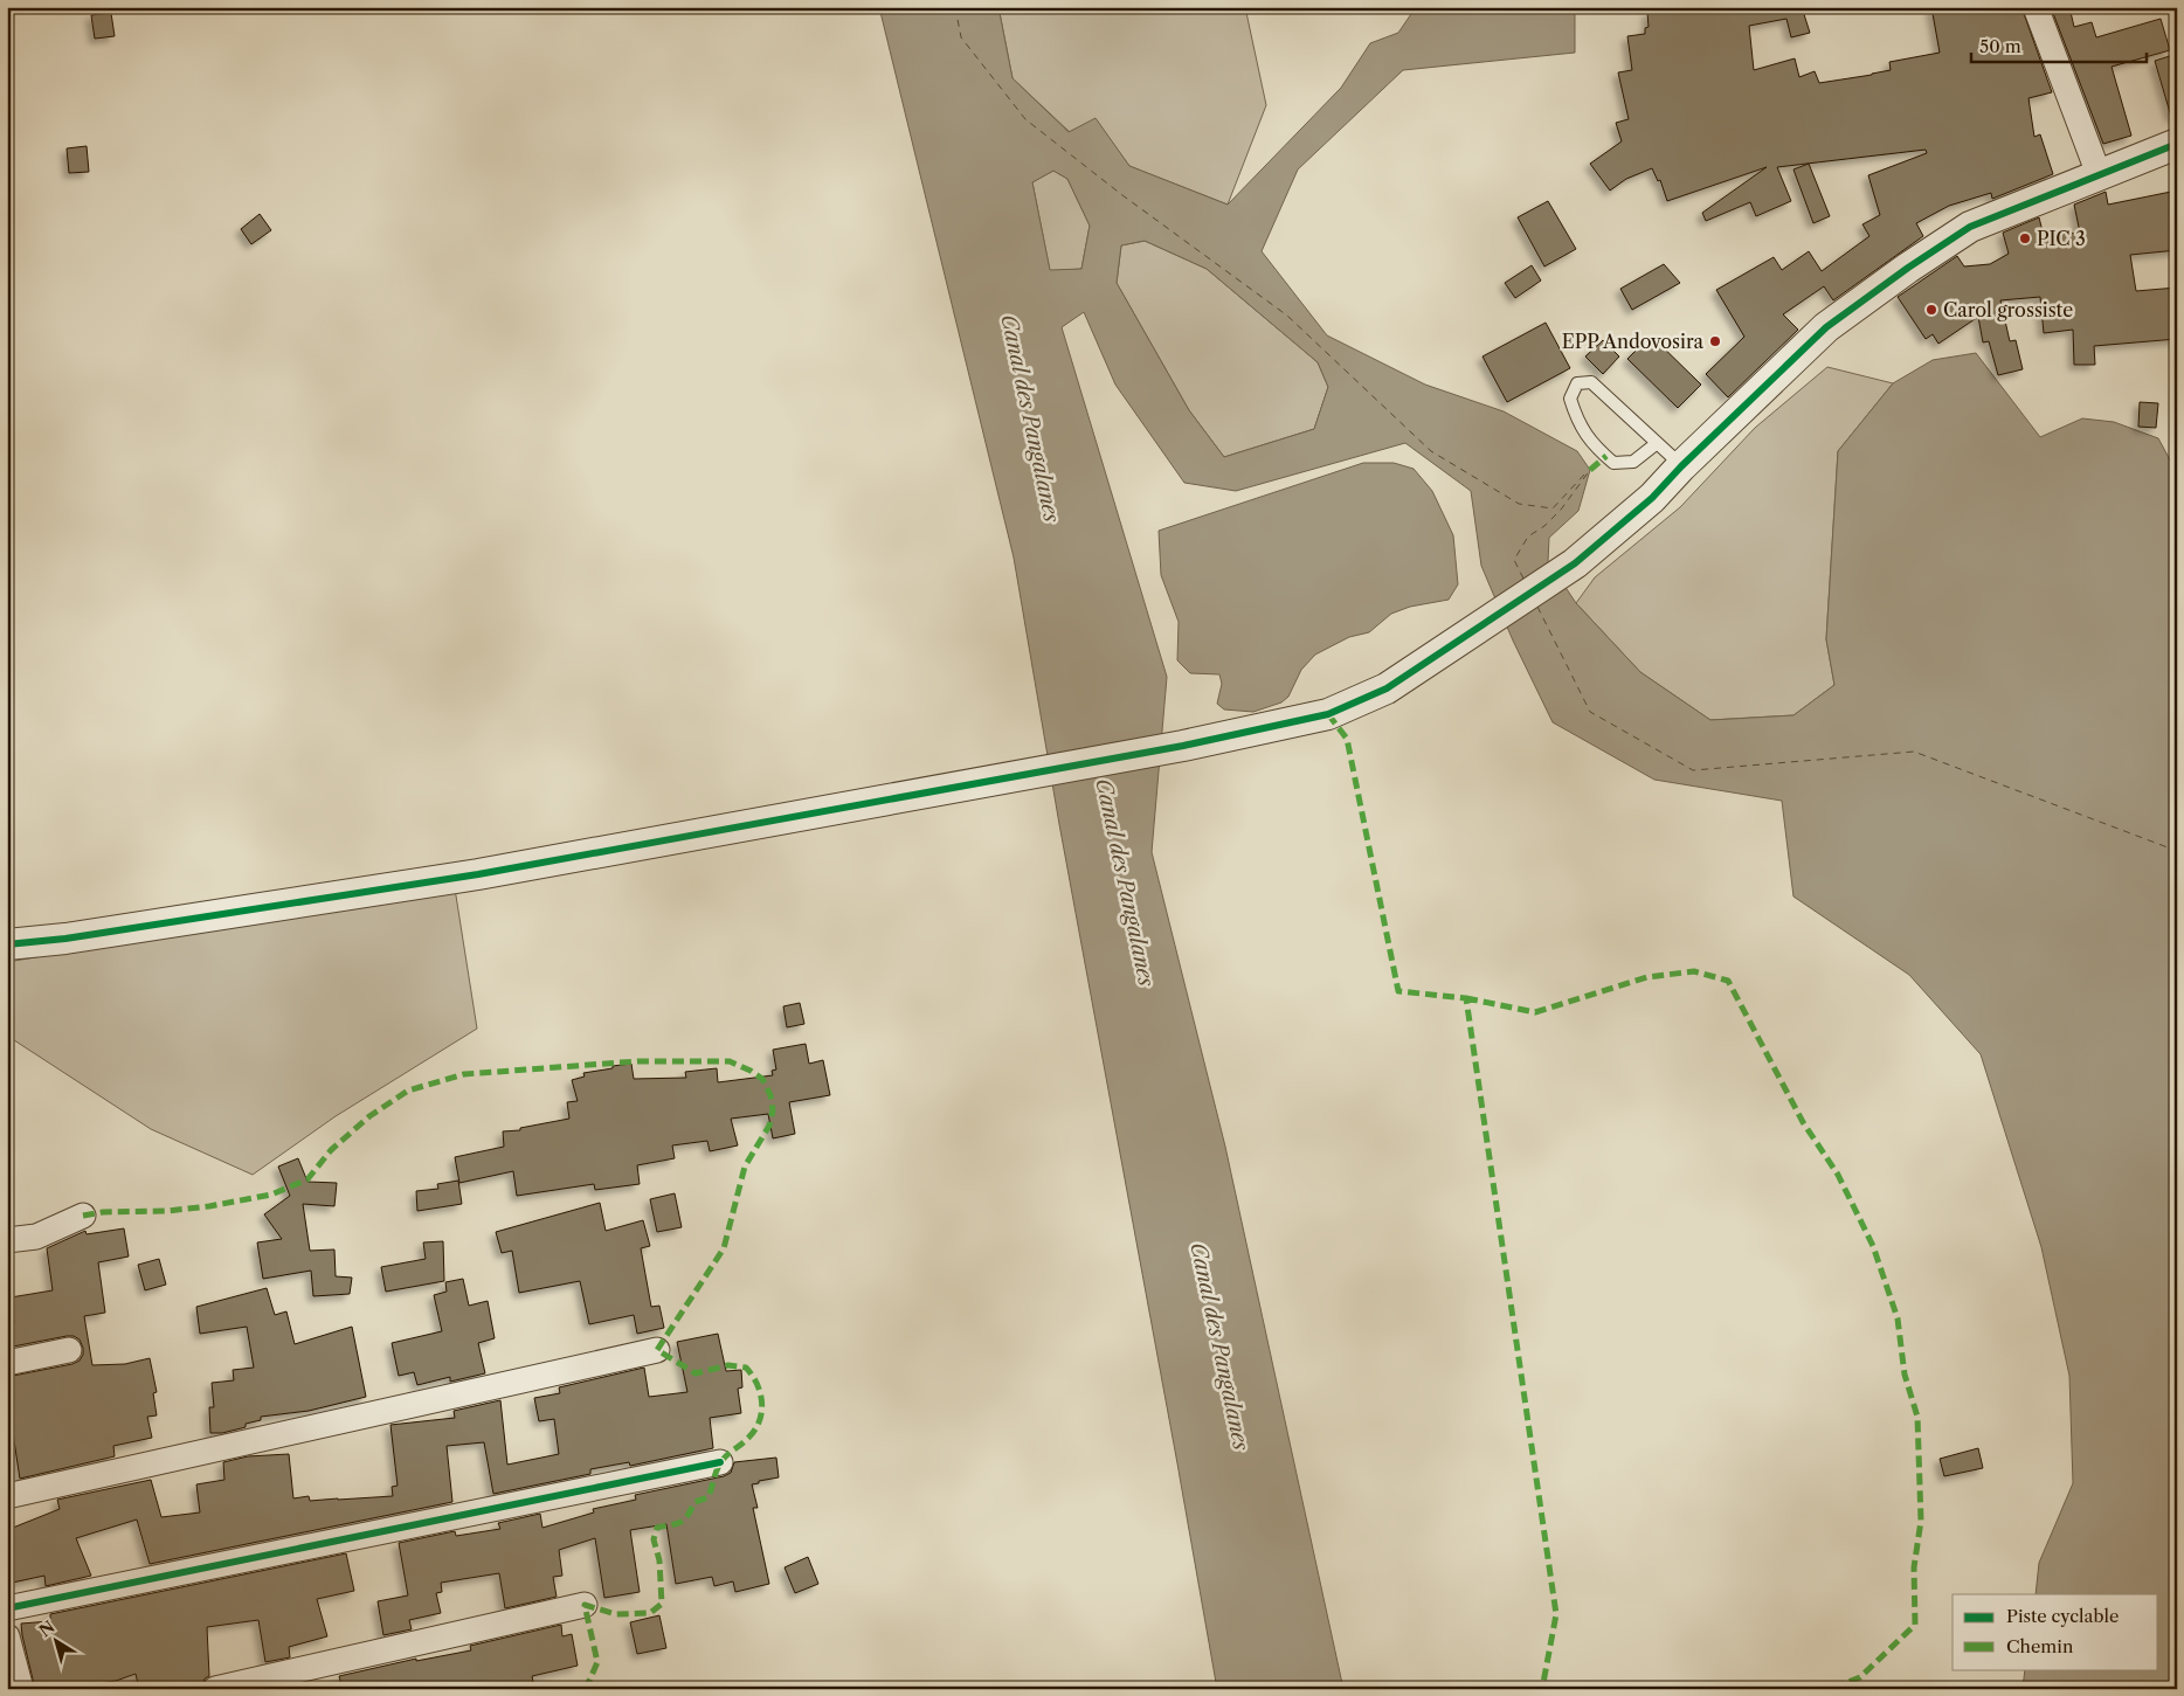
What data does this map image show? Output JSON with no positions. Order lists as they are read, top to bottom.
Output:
{
  "water": ["Canal des Pangalanes"],
  "places": ["PIC 3", "Carol grossiste", "EPP Andovosira"],
  "legend": ["Piste cyclable", "Chemin"],
  "scale_bar": "50 m",
  "north": "top left"
}
